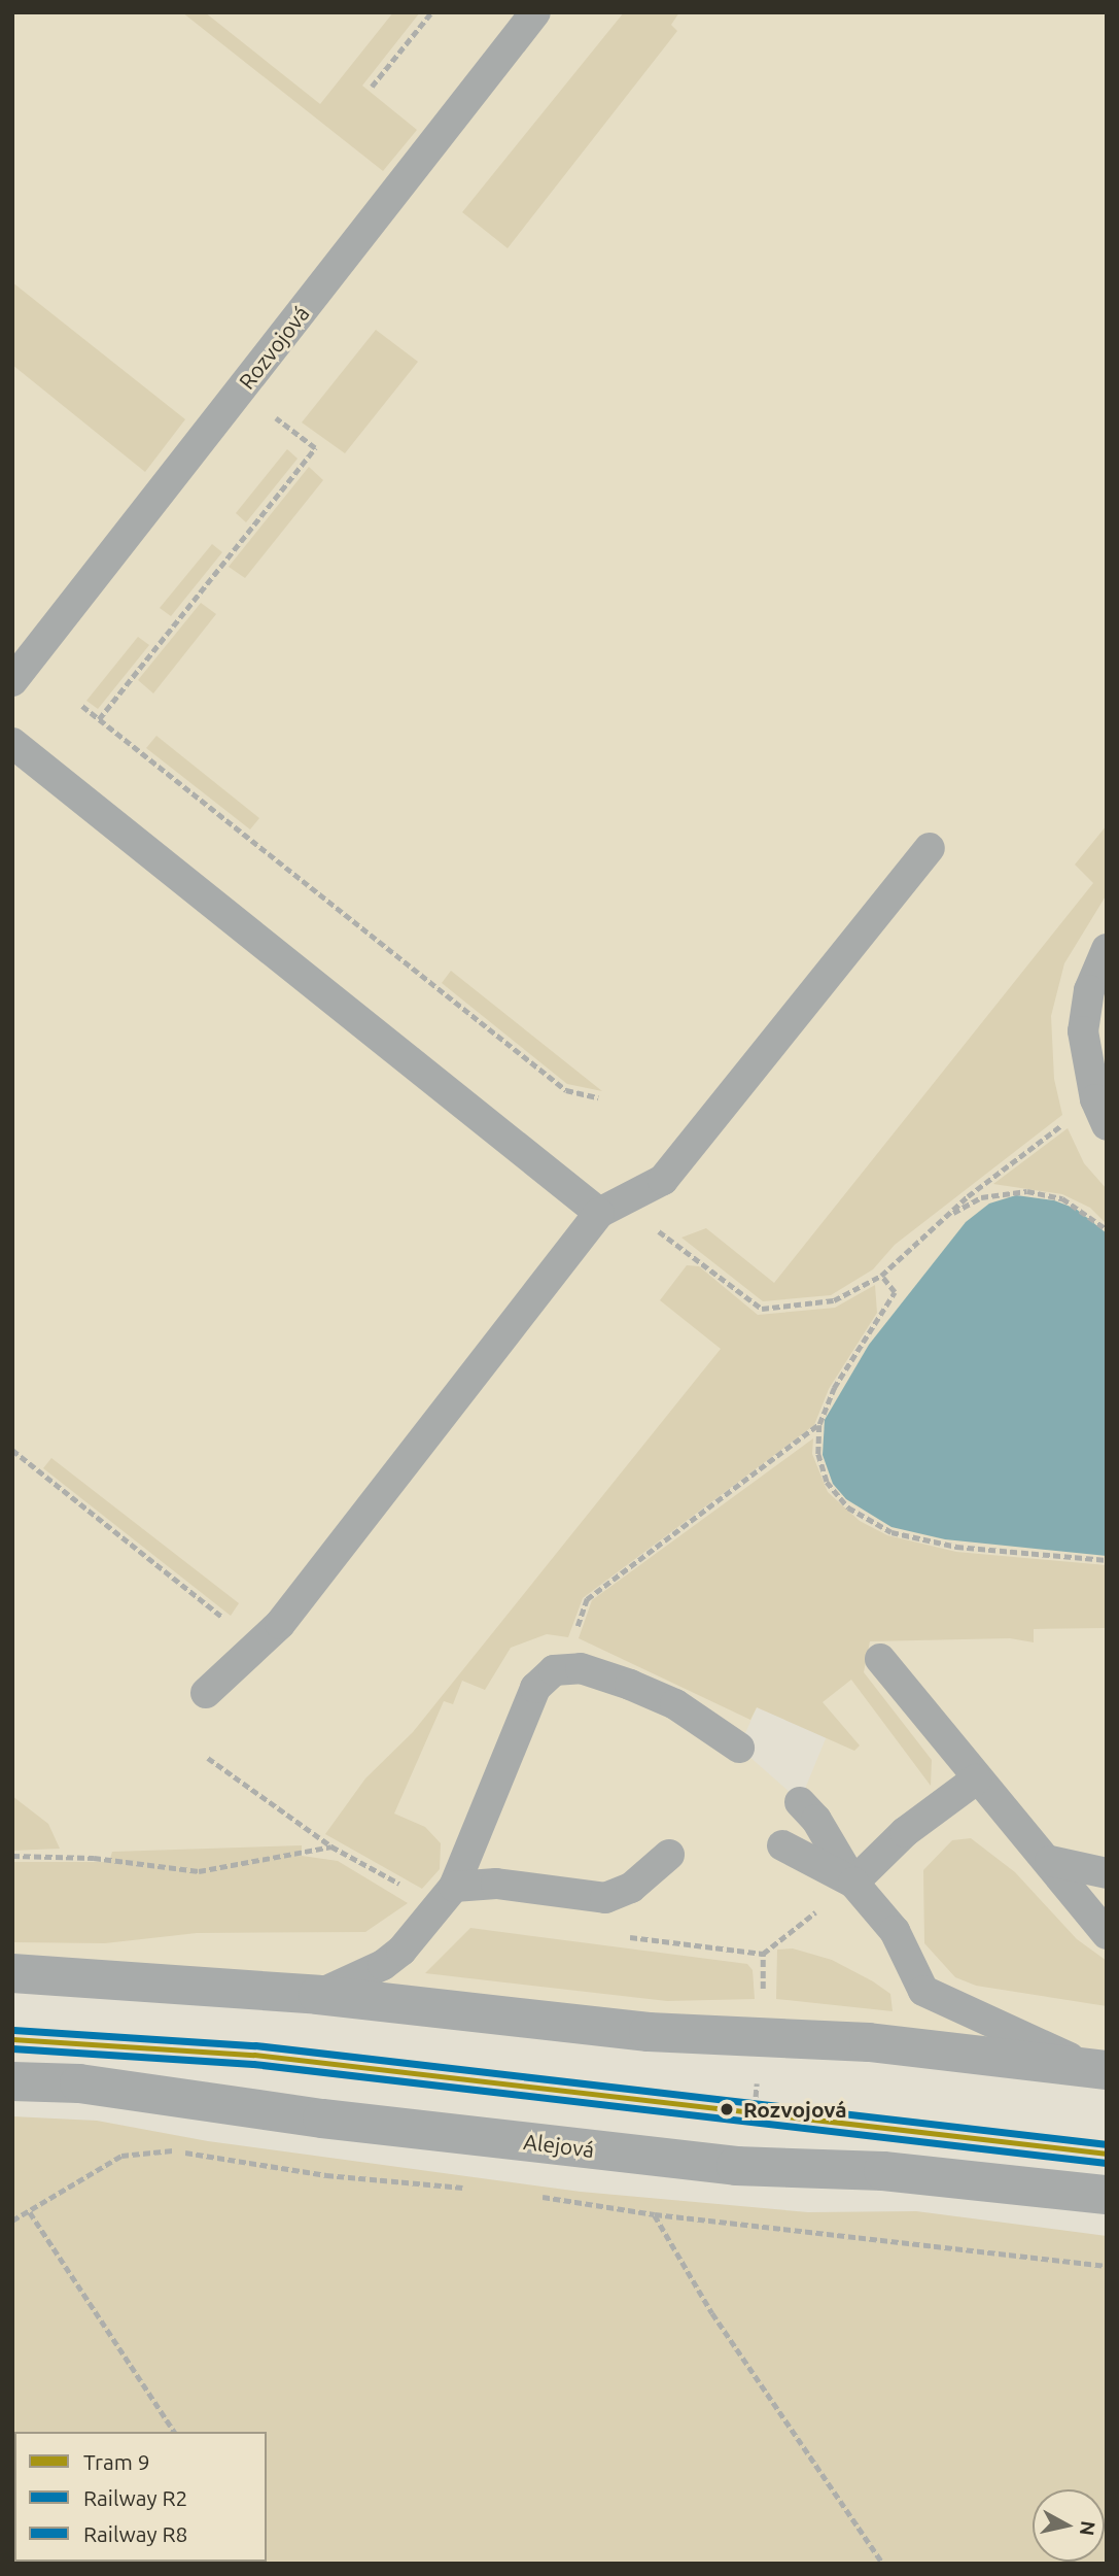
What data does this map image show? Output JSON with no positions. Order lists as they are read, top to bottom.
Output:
{
  "streets": {
    "street": ["Alejová"],
    "lane": ["Rozvojová"]
  },
  "places": ["Rozvojová"],
  "lines": ["rail line R8", "tram line 9", "rail line R2"],
  "legend": ["Tram 9", "Railway R2", "Railway R8"],
  "north": "right"
}
